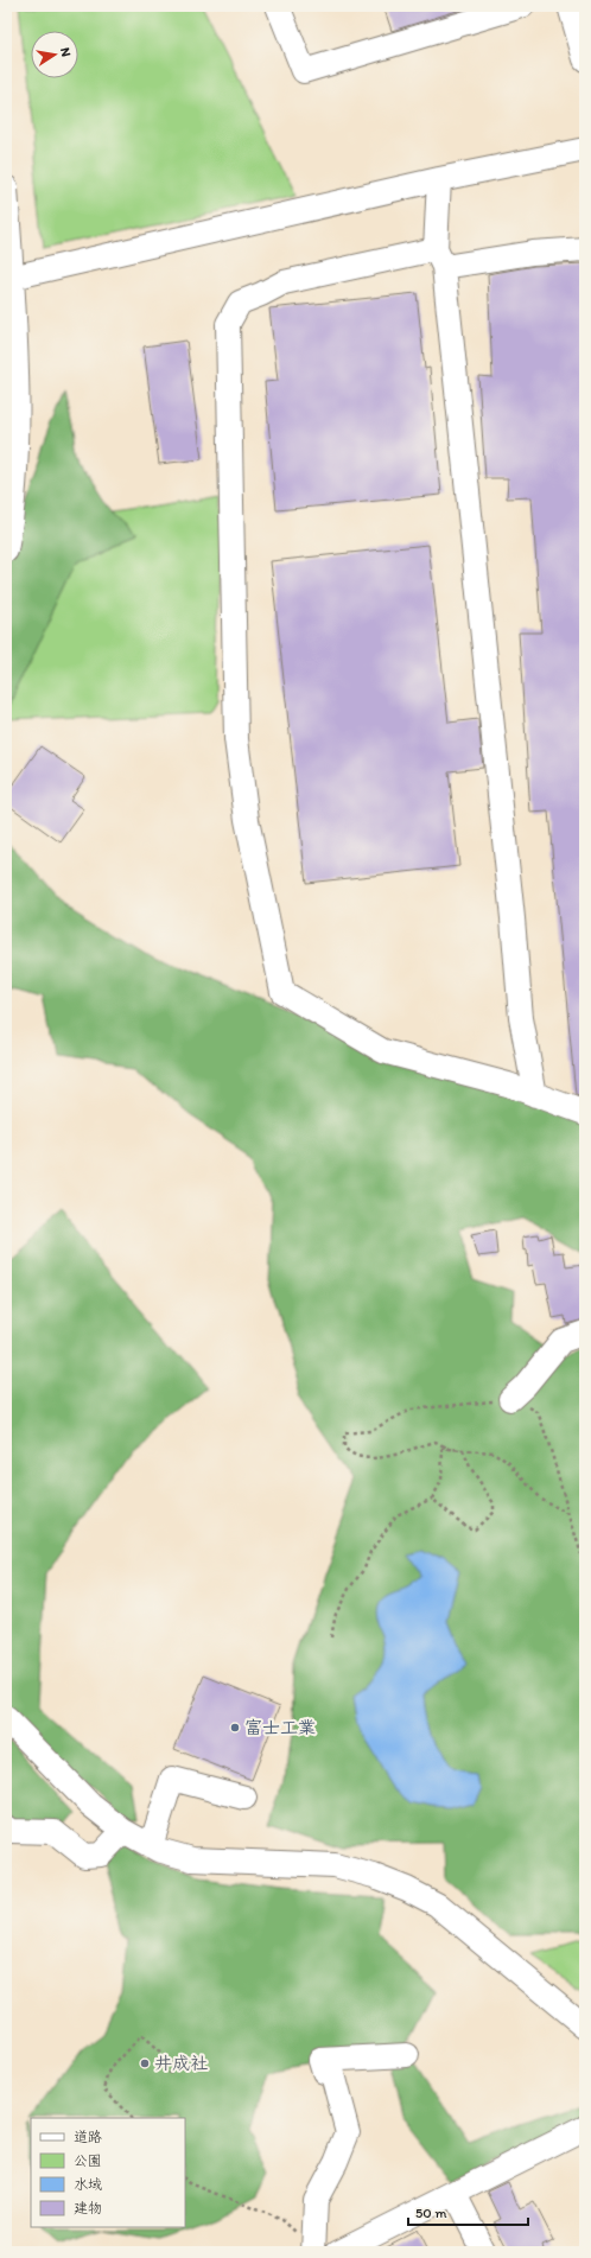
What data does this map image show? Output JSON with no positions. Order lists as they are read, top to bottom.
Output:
{
  "places": ["富士工業", "井成社"],
  "legend": [
    "道路",
    "公園",
    "水域",
    "建物"
  ],
  "scale_bar": "50 m",
  "north": "right"
}
